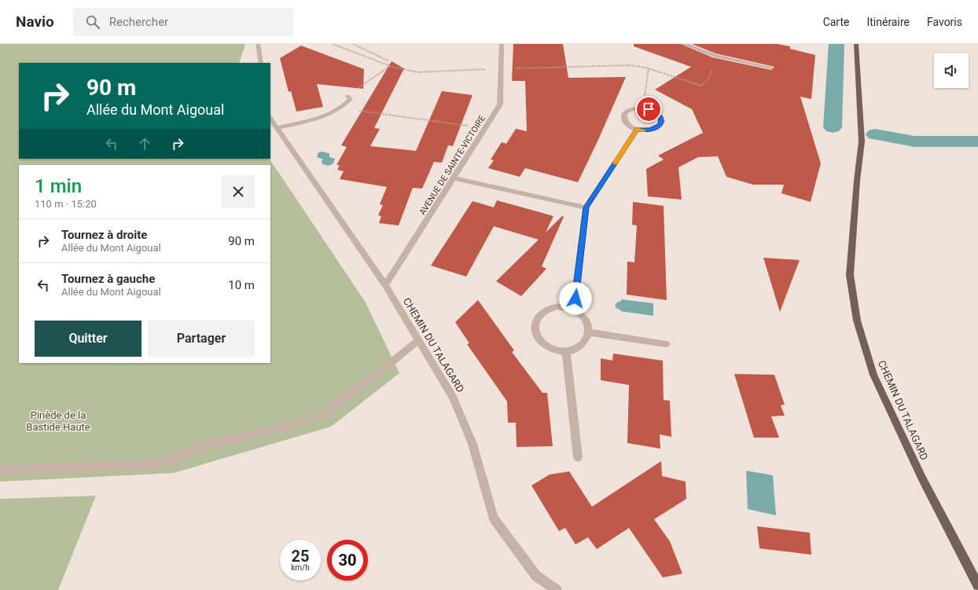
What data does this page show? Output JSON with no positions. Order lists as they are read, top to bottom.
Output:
{
  "streets": {
    "main road": ["CHEMIN DU TALAGARD"],
    "street": ["AVENUE DE SAINTE-VICTOIRE"]
  },
  "crossings": [
    ["AVENUE DE SAINTE-VICTOIRE", "CHEMIN DU TALAGARD"]
  ],
  "parks": ["Pinède de la Bastide Haute"],
  "page": {
    "header": "Navio",
    "search": "Rechercher",
    "nav": ["Carte", "Itinéraire", "Favoris"],
    "turn": ["90 m", "Allée du Mont Aigoual"],
    "heading": ["1 min", "110 m · 15:20"],
    "list": [
      {
        "name": "Tournez à droite",
        "note": "Allée du Mont Aigoual",
        "value": "90 m"
      },
      {
        "name": "Tournez à gauche",
        "note": "Allée du Mont Aigoual",
        "value": "10 m"
      }
    ],
    "buttons": ["Quitter", "Partager"],
    "speed": "25 km/h",
    "limit": "30"
  }
}
